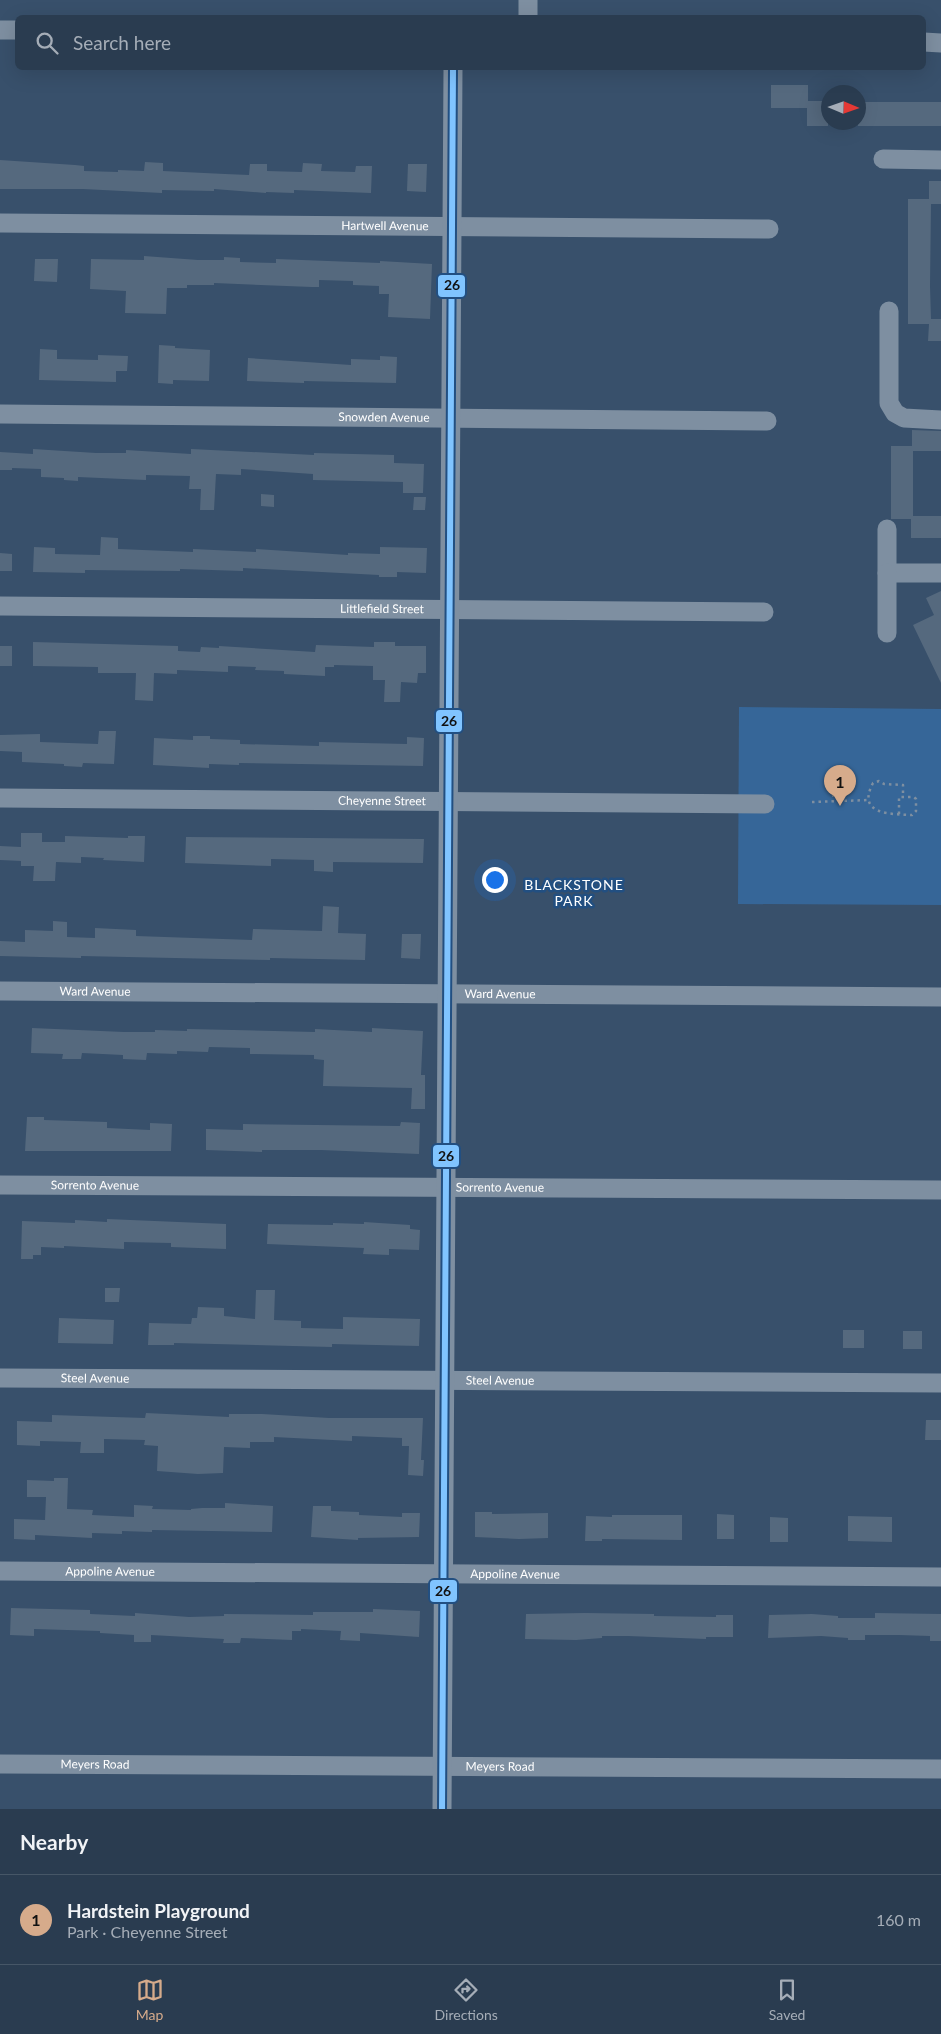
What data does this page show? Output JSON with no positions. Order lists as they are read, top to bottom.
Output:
{
  "streets": {
    "street": [
      "Hartwell Avenue",
      "Snowden Avenue",
      "Littlefield Street",
      "Cheyenne Street",
      "Ward Avenue",
      "Sorrento Avenue",
      "Steel Avenue",
      "Appoline Avenue",
      "Meyers Road"
    ]
  },
  "districts": ["BLACKSTONE PARK"],
  "lines": ["transit line 26"],
  "north": "right",
  "page": {
    "search": "Search here",
    "pins": "1",
    "heading": "Nearby",
    "list": [
      {
        "mark": "1",
        "name": "Hardstein Playground",
        "note": "Park · Cheyenne Street",
        "value": "160 m"
      }
    ],
    "nav": ["Map", "Directions", "Saved"]
  }
}
